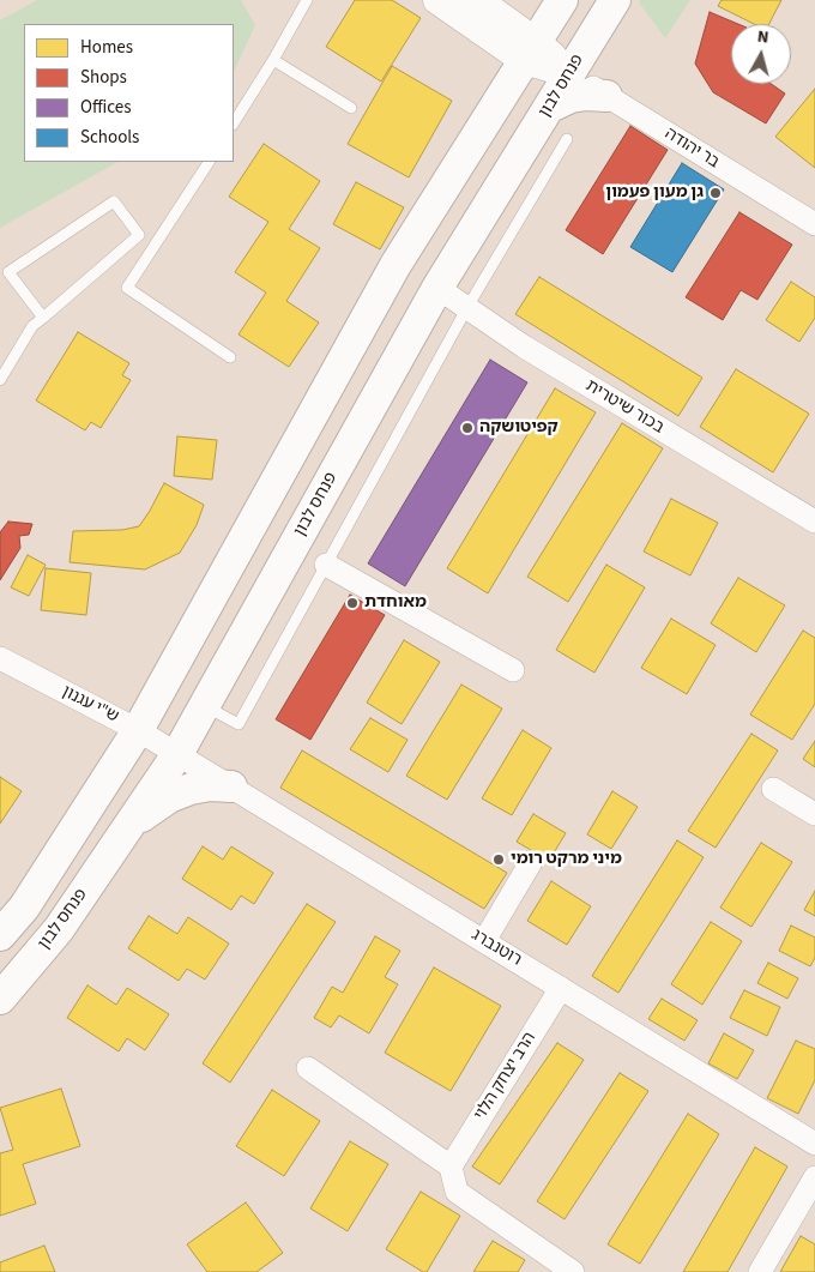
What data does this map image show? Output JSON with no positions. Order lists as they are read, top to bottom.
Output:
{
  "streets": {
    "main road": ["פנחס לבון"],
    "street": [
      "בר יהודה",
      "בכור שיטרית",
      "ש\"י עגנון",
      "רוטנברג",
      "הרב יצחק הלוי"
    ]
  },
  "crossings": [
    ["פנחס לבון", "בר יהודה"],
    ["פנחס לבון", "בכור שיטרית"],
    ["פנחס לבון", "ש\"י עגנון"],
    ["פנחס לבון", "רוטנברג"],
    ["ש\"י עגנון", "רוטנברג"],
    ["רוטנברג", "הרב יצחק הלוי"]
  ],
  "places": [
    "גן מעון פעמון",
    "קפיטושקה",
    "מאוחדת",
    "מיני מרקט רומי"
  ],
  "legend": [
    "Homes",
    "Shops",
    "Offices",
    "Schools"
  ],
  "north": "top"
}
